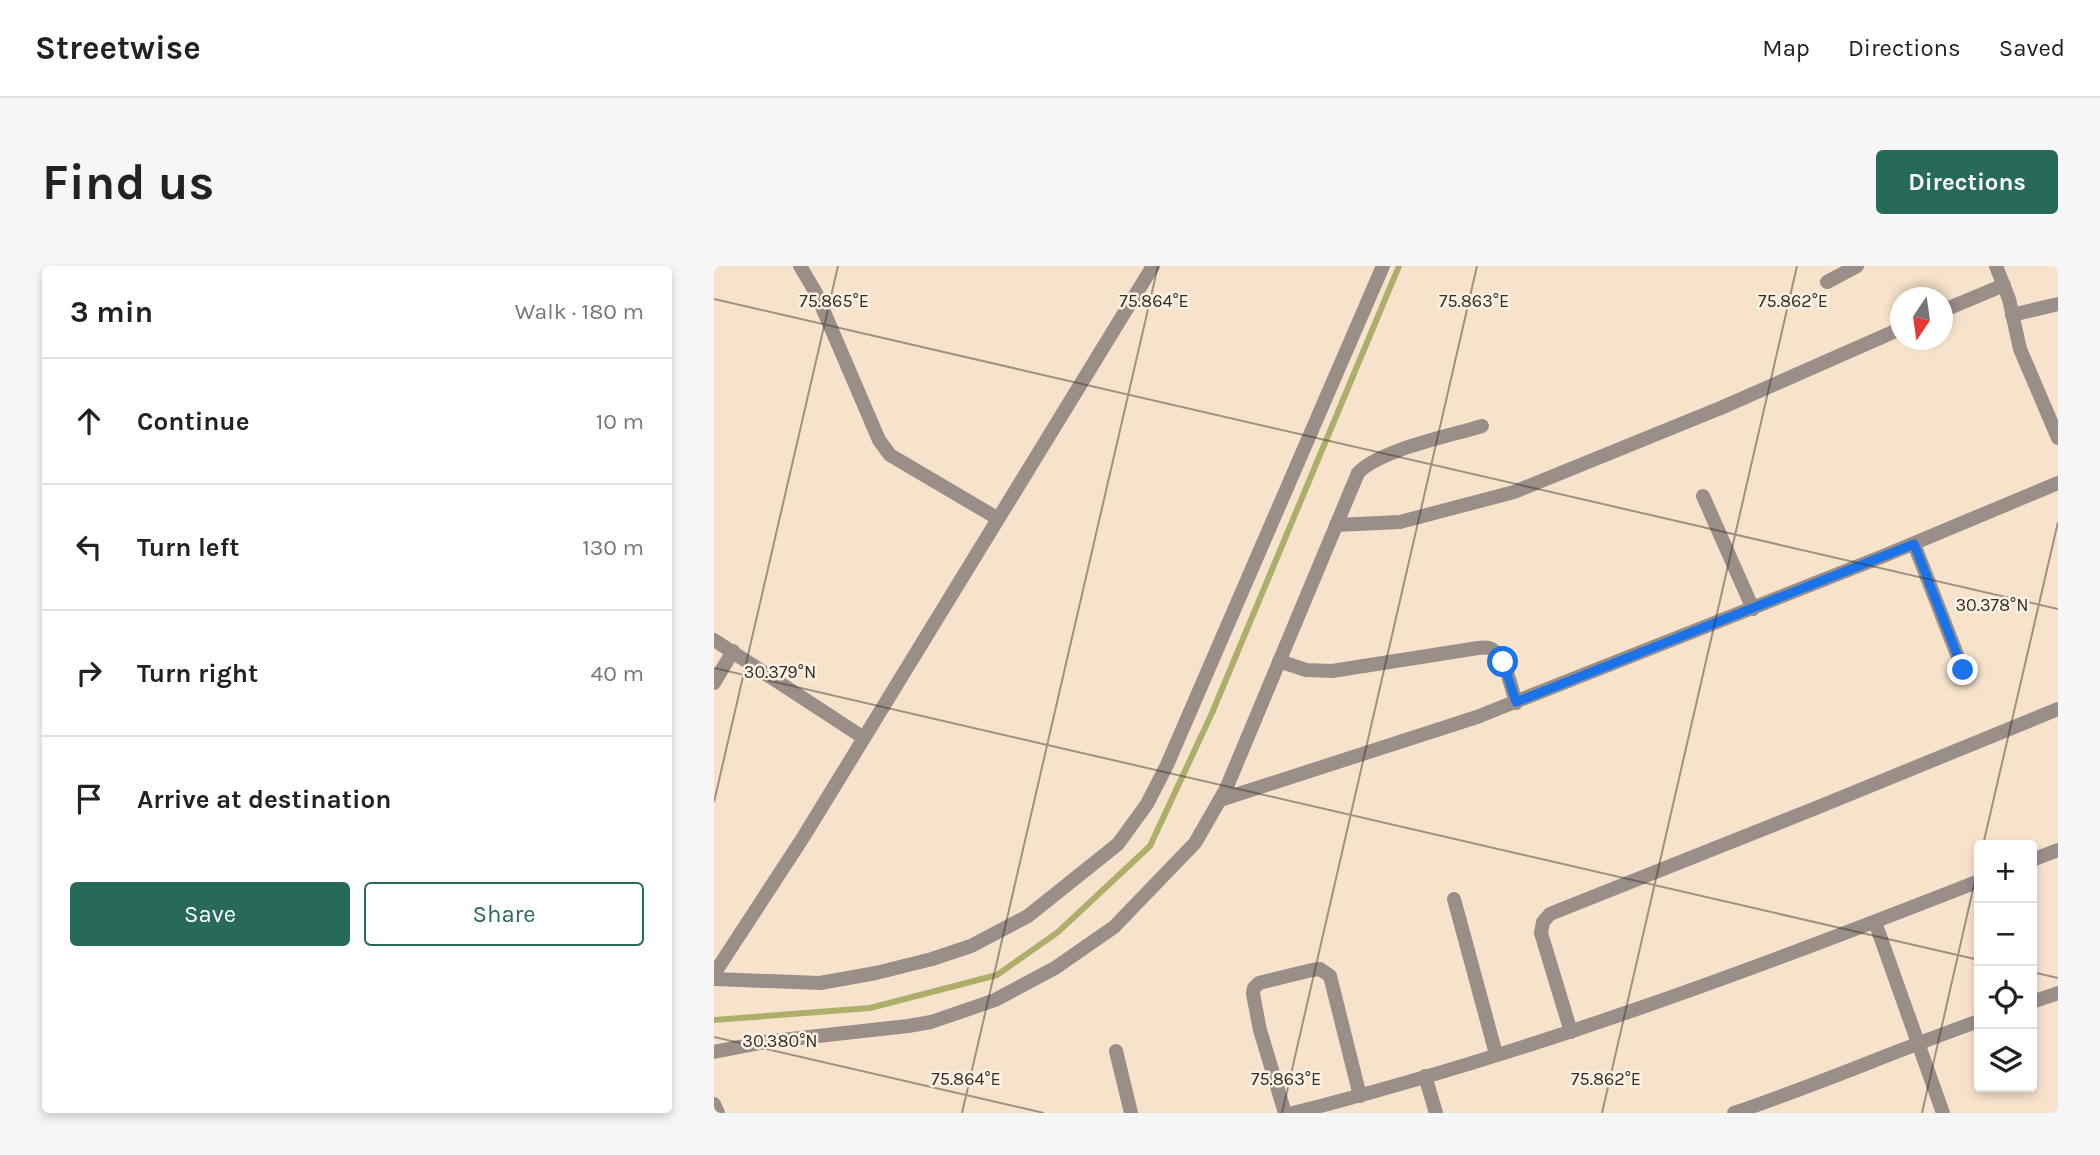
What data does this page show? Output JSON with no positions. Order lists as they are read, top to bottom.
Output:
{
  "north": "bottom",
  "page": {
    "header": "Streetwise",
    "nav": ["Map", "Directions", "Saved"],
    "buttons": [
      "Directions",
      ["Save", "Share"]
    ],
    "title": "Find us",
    "heading": ["3 min", "Walk · 180 m"],
    "list": [
      ["Continue", "10 m"],
      ["Turn left", "130 m"],
      ["Turn right", "40 m"],
      "Arrive at destination"
    ],
    "map_buttons": ["+", "−"]
  },
  "coordinates": [
    "75.865°E",
    "75.864°E",
    "75.863°E",
    "75.862°E",
    "30.378°N",
    "30.379°N",
    "30.380°N"
  ]
}
